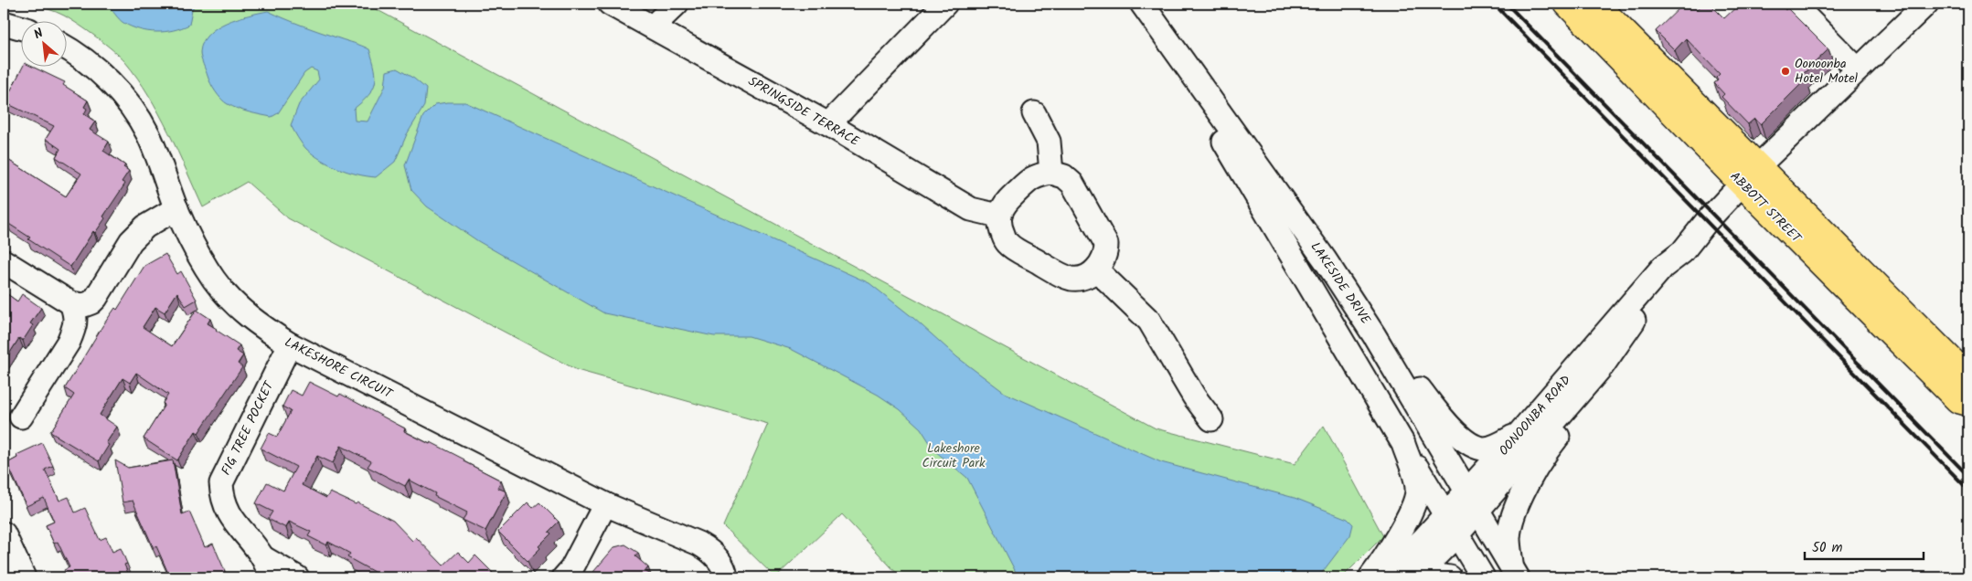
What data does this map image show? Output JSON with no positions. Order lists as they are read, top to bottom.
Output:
{
  "streets": {
    "main road": ["ABBOTT STREET"],
    "street": [
      "SPRINGSIDE TERRACE",
      "LAKESIDE DRIVE",
      "LAKESHORE CIRCUIT",
      "OONOONBA ROAD",
      "FIG TREE POCKET"
    ]
  },
  "crossings": [
    ["ABBOTT STREET", "OONOONBA ROAD"],
    ["LAKESIDE DRIVE", "OONOONBA ROAD"],
    ["LAKESHORE CIRCUIT", "FIG TREE POCKET"]
  ],
  "parks": ["Lakeshore Circuit Park"],
  "places": ["Oonoonba Hotel Motel"],
  "scale_bar": "50 m",
  "north": "top left"
}
